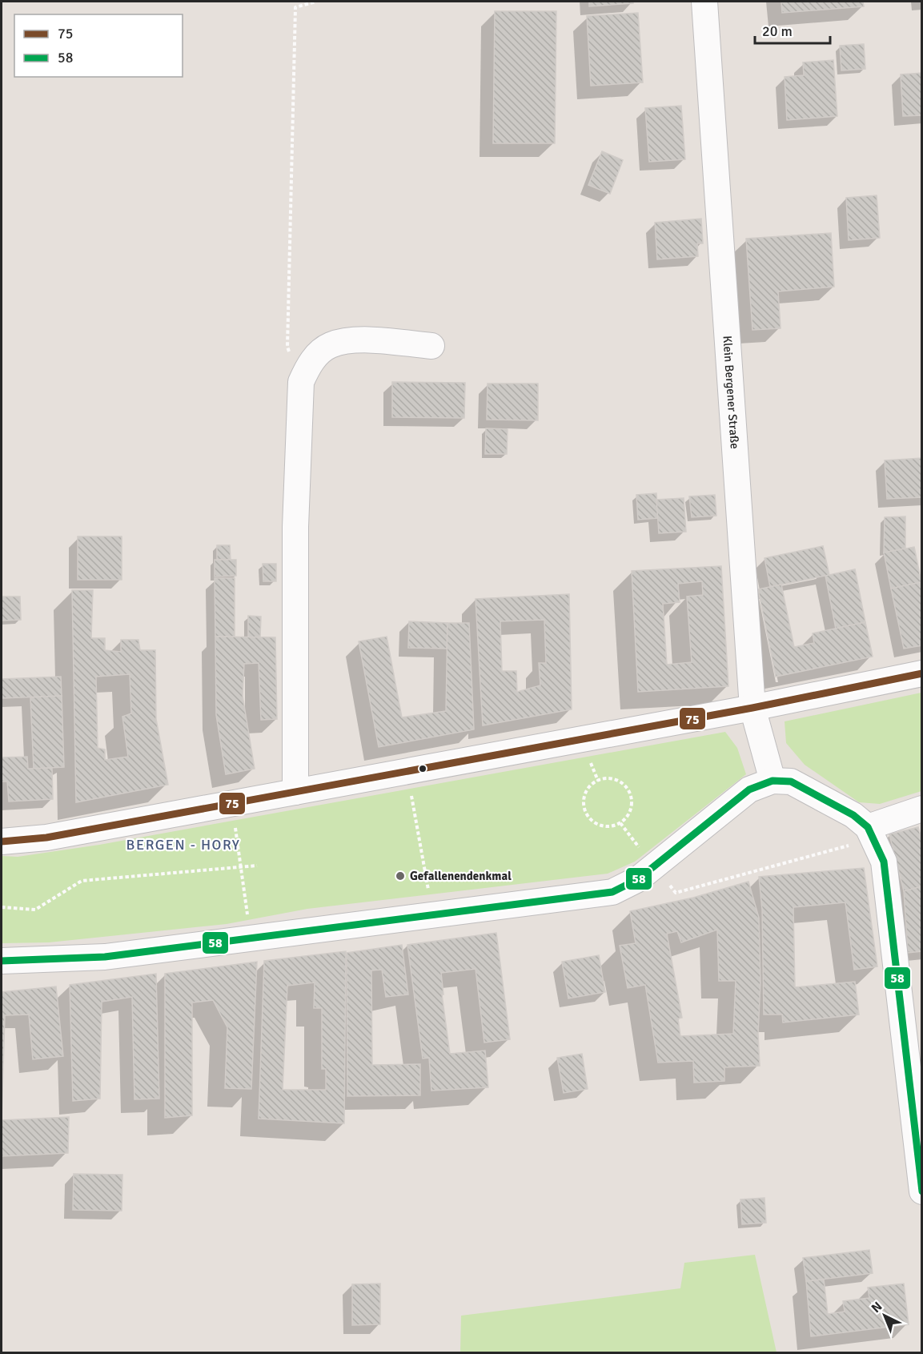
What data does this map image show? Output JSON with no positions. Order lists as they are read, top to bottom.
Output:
{
  "streets": {
    "street": ["Klein Bergener Straße"]
  },
  "districts": ["BERGEN - HORY"],
  "places": ["Gefallenendenkmal"],
  "lines": ["transit line 75", "transit line 58"],
  "legend": ["75", "58"],
  "scale_bar": "20 m",
  "north": "top left"
}
